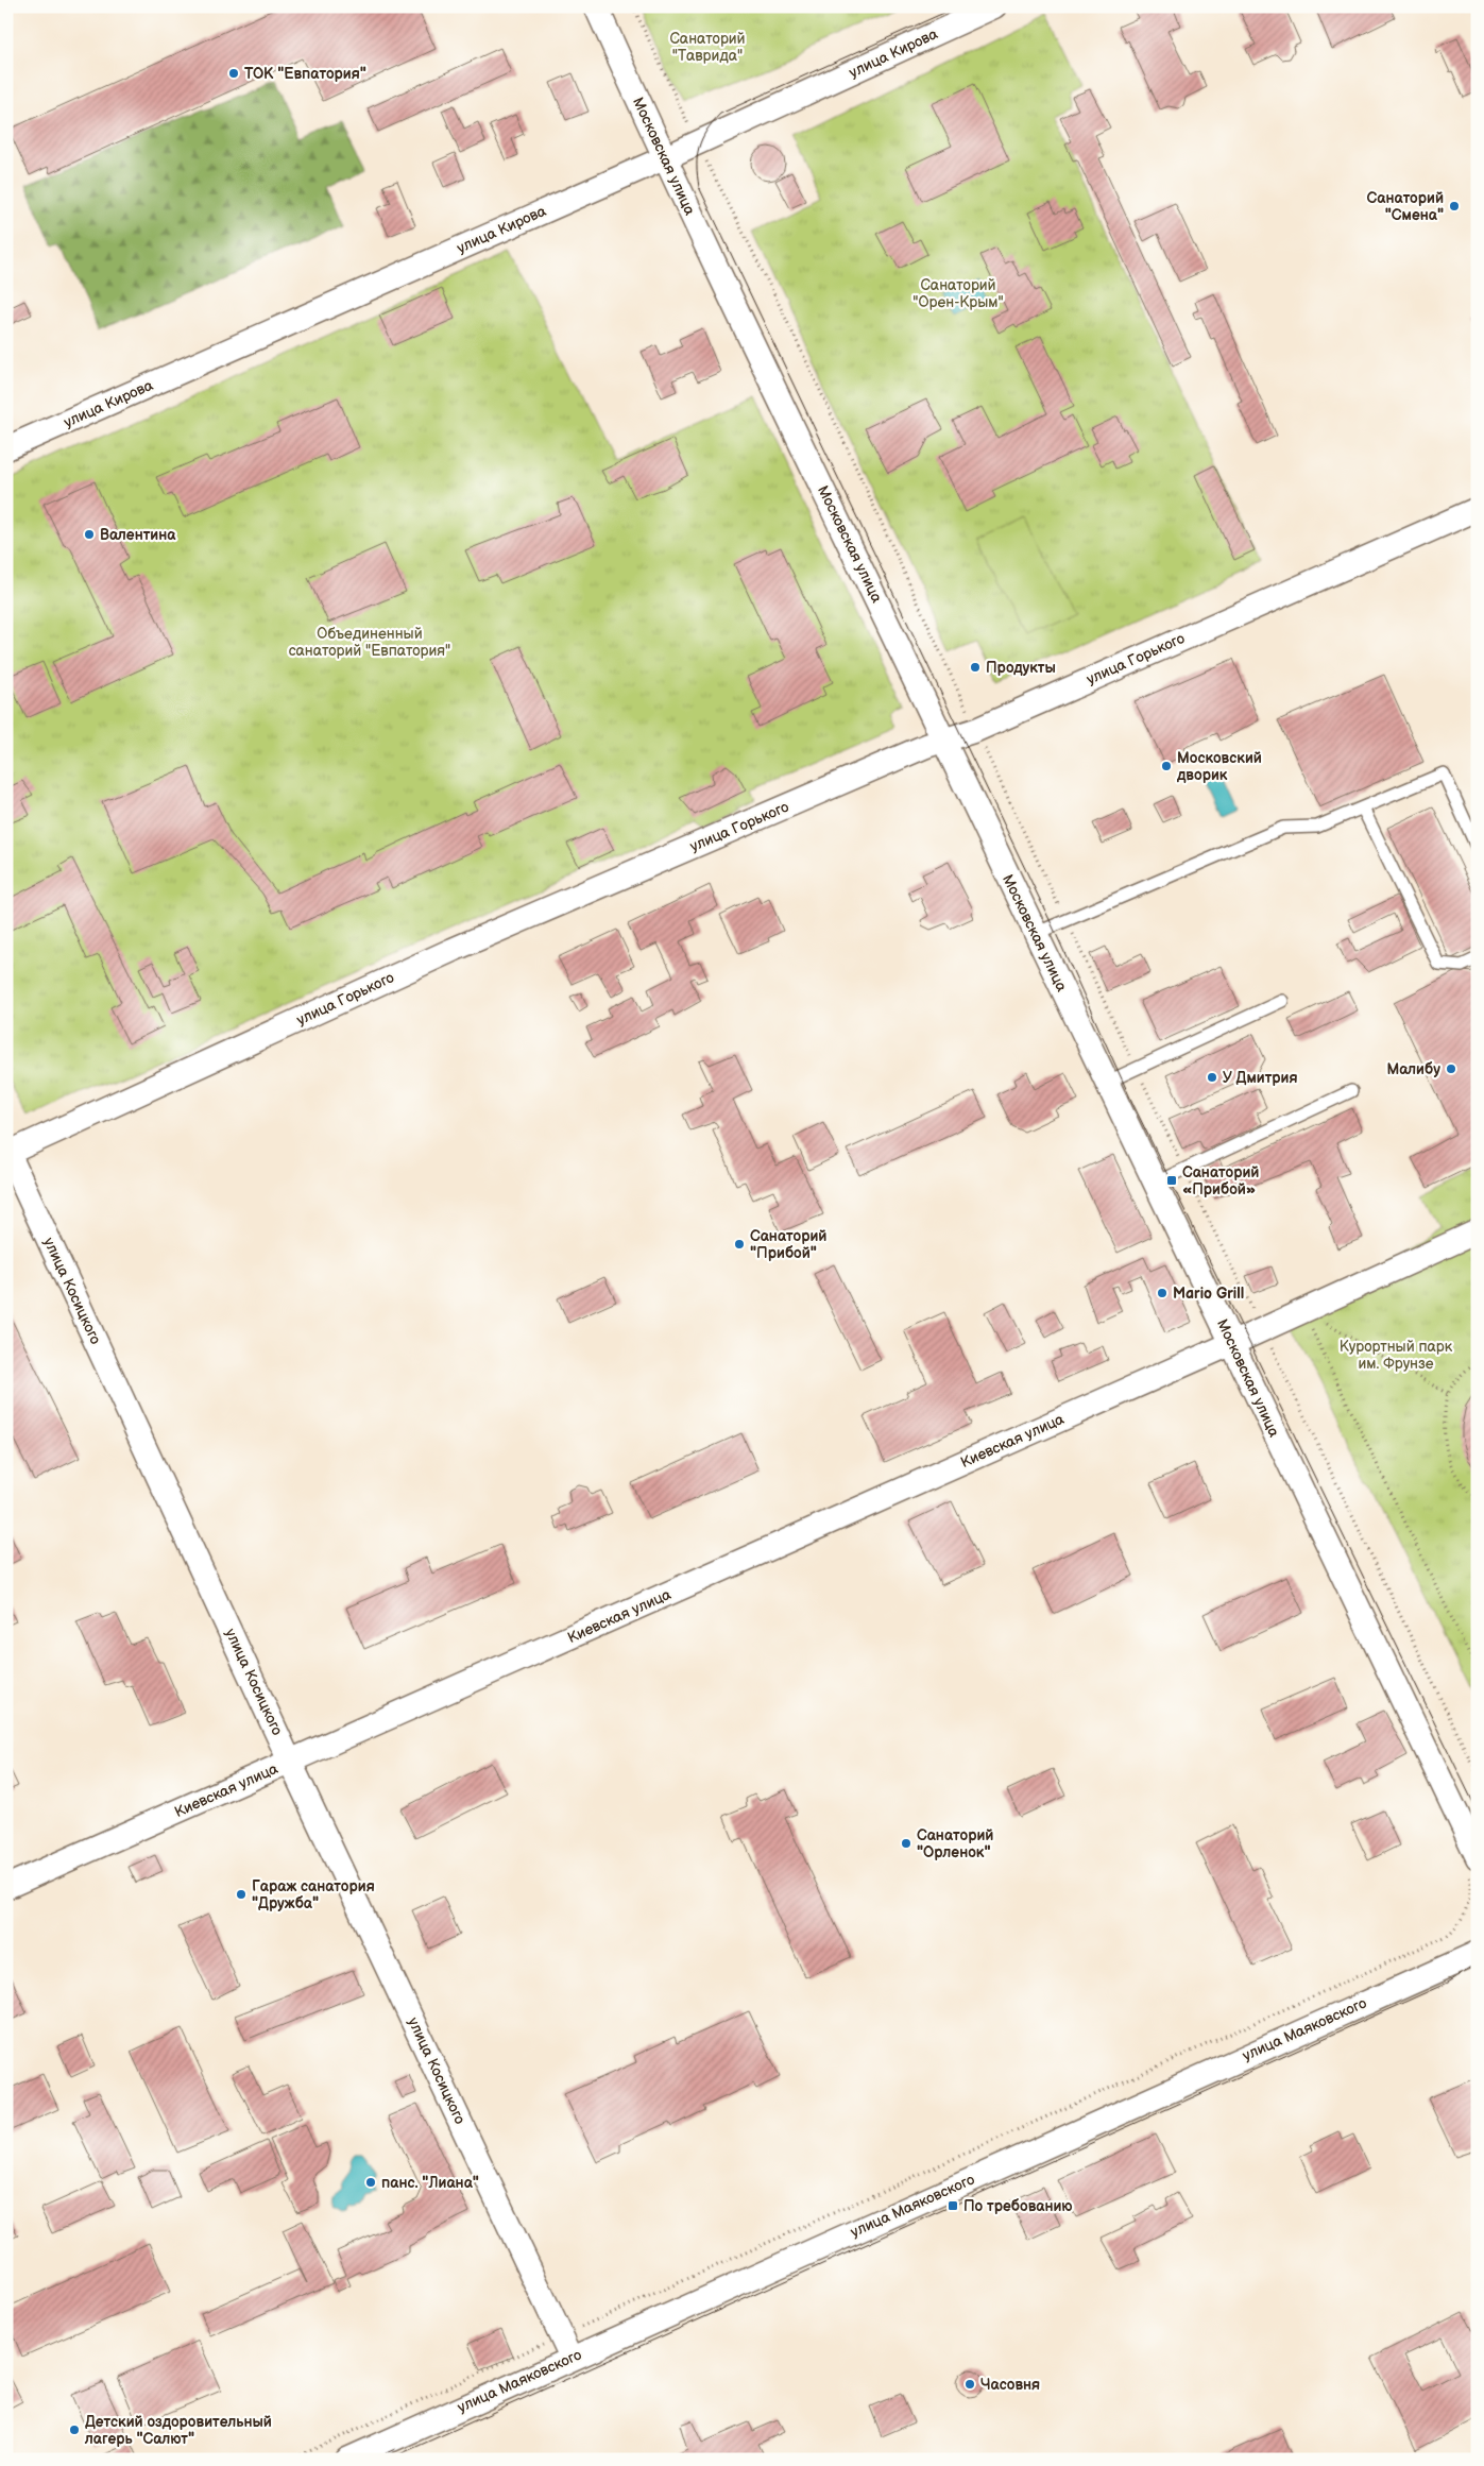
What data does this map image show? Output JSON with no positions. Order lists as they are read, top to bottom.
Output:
{
  "streets": {
    "street": [
      "улица Кирова",
      "Московская улица",
      "улица Горького",
      "улица Косицкого",
      "Киевская улица",
      "улица Маяковского"
    ]
  },
  "crossings": [
    ["улица Кирова", "Московская улица"],
    ["Московская улица", "улица Горького"],
    ["Московская улица", "Киевская улица"],
    ["улица Горького", "улица Косицкого"],
    ["улица Косицкого", "Киевская улица"],
    ["улица Косицкого", "улица Маяковского"]
  ],
  "parks": [
    "Санаторий \"Таврида\"",
    "Санаторий \"Орен-Крым\"",
    "Объединенный санаторий \"Евпатория\"",
    "Курортный парк им. Фрунзе"
  ],
  "places": {
    "other": [
      "ТОК \"Евпатория\"",
      "Санаторий \"Смена\"",
      "Валентина",
      "Продукты",
      "Московский дворик",
      "Малибу",
      "У Дмитрия",
      "Санаторий \"Прибой\"",
      "Mario Grill",
      "Санаторий \"Орленок\"",
      "Гараж санатория \"Дружба\"",
      "панс. \"Лиана\"",
      "Часовня",
      "Детский оздоровительный лагерь \"Салют\""
    ],
    "transit": ["Санаторий «Прибой»", "По требованию"]
  }
}
